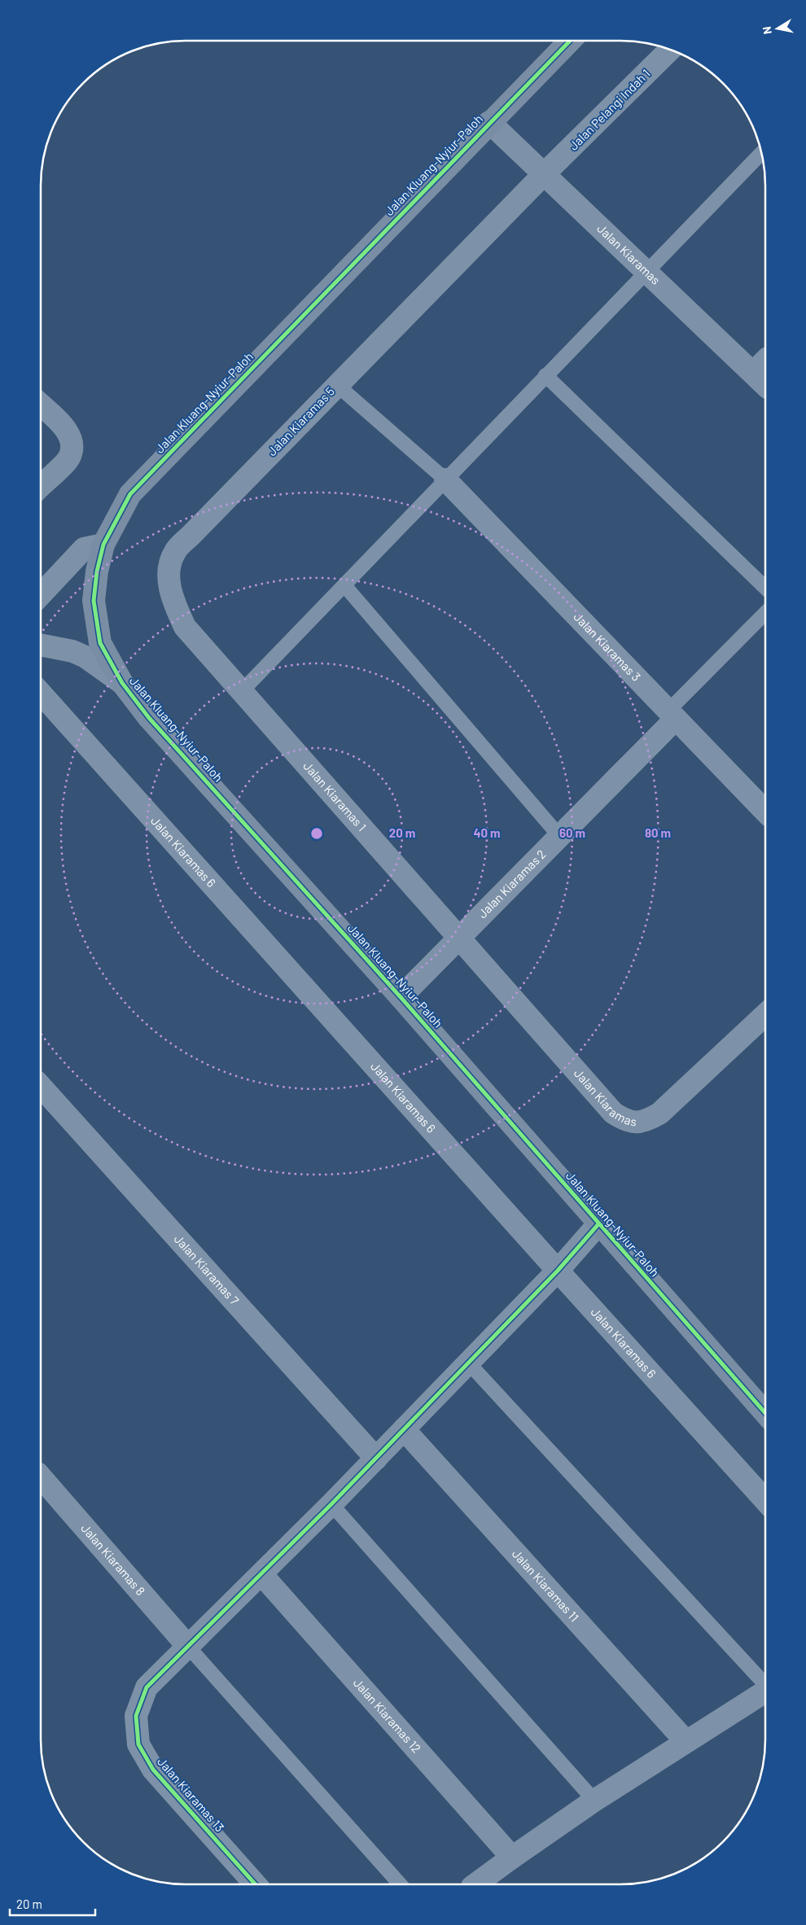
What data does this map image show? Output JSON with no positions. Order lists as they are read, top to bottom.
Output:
{
  "streets": {
    "street": [
      "Jalan Pelangi Indah 1",
      "Jalan Kluang-Nyiur-Paloh",
      "Jalan Kiaramas",
      "Jalan Kiaramas 5",
      "Jalan Kiaramas 3",
      "Jalan Kiaramas 1",
      "Jalan Kiaramas 6",
      "Jalan Kiaramas 2",
      "Jalan Kiaramas 7",
      "Jalan Kiaramas 8",
      "Jalan Kiaramas 11",
      "Jalan Kiaramas 12",
      "Jalan Kiaramas 13"
    ]
  },
  "crossings": [
    ["Jalan Pelangi Indah 1", "Jalan Kiaramas"],
    ["Jalan Pelangi Indah 1", "Jalan Kiaramas 5"],
    ["Jalan Kluang-Nyiur-Paloh", "Jalan Kiaramas"],
    ["Jalan Kluang-Nyiur-Paloh", "Jalan Kiaramas 2"],
    ["Jalan Kluang-Nyiur-Paloh", "Jalan Kiaramas 13"],
    ["Jalan Kiaramas", "Jalan Kiaramas 5"],
    ["Jalan Kiaramas", "Jalan Kiaramas 1"],
    ["Jalan Kiaramas", "Jalan Kiaramas 2"],
    ["Jalan Kiaramas 5", "Jalan Kiaramas 1"],
    ["Jalan Kiaramas 3", "Jalan Kiaramas 2"],
    ["Jalan Kiaramas 1", "Jalan Kiaramas 2"],
    ["Jalan Kiaramas 6", "Jalan Kiaramas 13"],
    ["Jalan Kiaramas 7", "Jalan Kiaramas 13"],
    ["Jalan Kiaramas 8", "Jalan Kiaramas 13"],
    ["Jalan Kiaramas 11", "Jalan Kiaramas 13"],
    ["Jalan Kiaramas 12", "Jalan Kiaramas 13"]
  ],
  "scale_bar": "20 m",
  "north": "left",
  "rings": [
    "20 m",
    "40 m",
    "60 m",
    "80 m"
  ]
}
